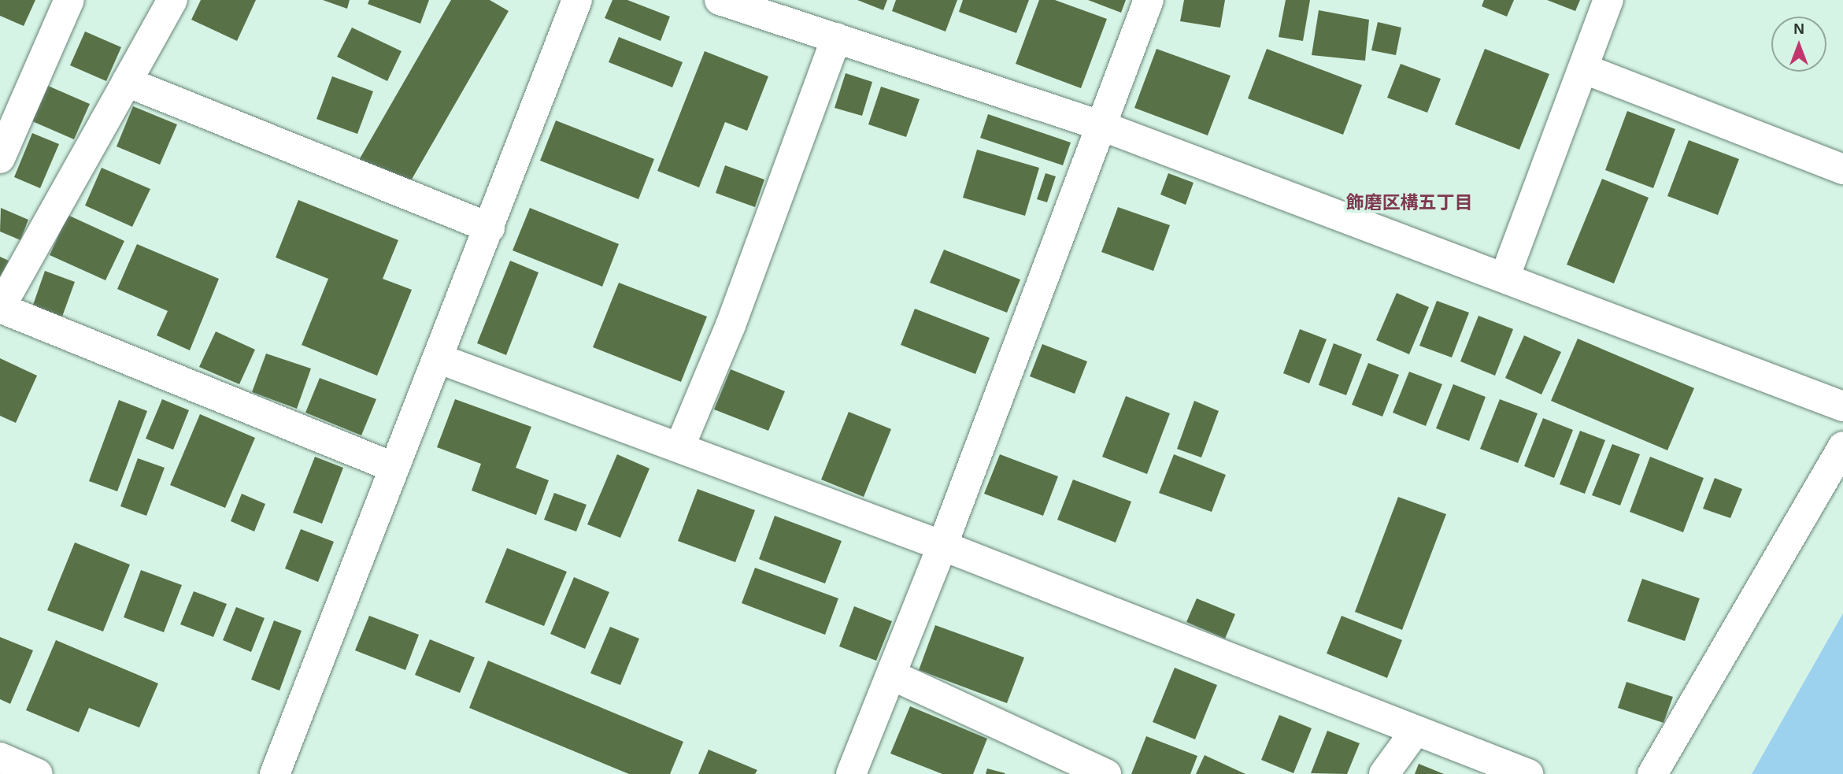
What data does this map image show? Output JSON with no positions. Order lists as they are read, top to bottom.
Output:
{
  "districts": ["飾磨区構五丁目"],
  "north": "top"
}
